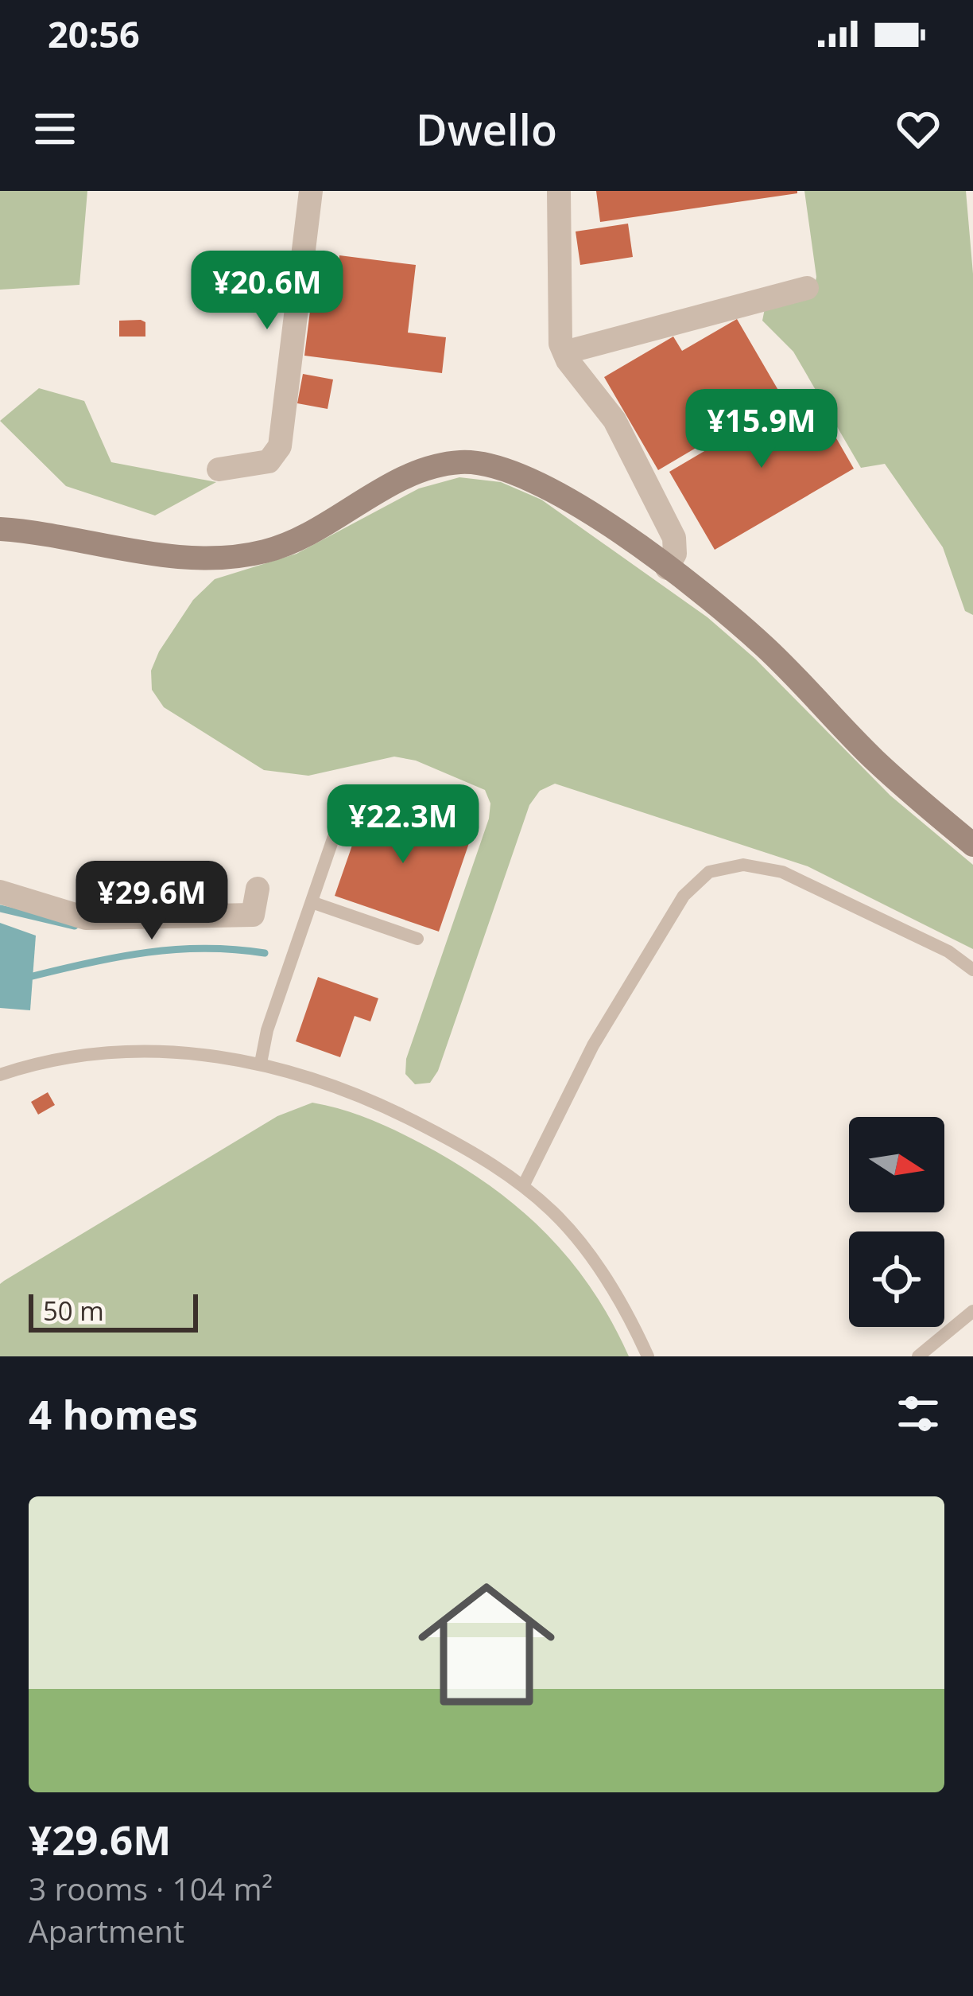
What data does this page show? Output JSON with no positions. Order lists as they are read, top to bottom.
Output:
{
  "scale_bar": "50 m",
  "north": "right",
  "page": {
    "status": "20:56",
    "header": "Dwello",
    "price": [
      "¥20.6M",
      "¥15.9M",
      "¥22.3M",
      "¥29.6M"
    ],
    "scale": "50 m",
    "heading": "4 homes",
    "list": [
      {
        "name": "¥29.6M",
        "note": "3 rooms · 104 m² · Apartment"
      }
    ]
  }
}
